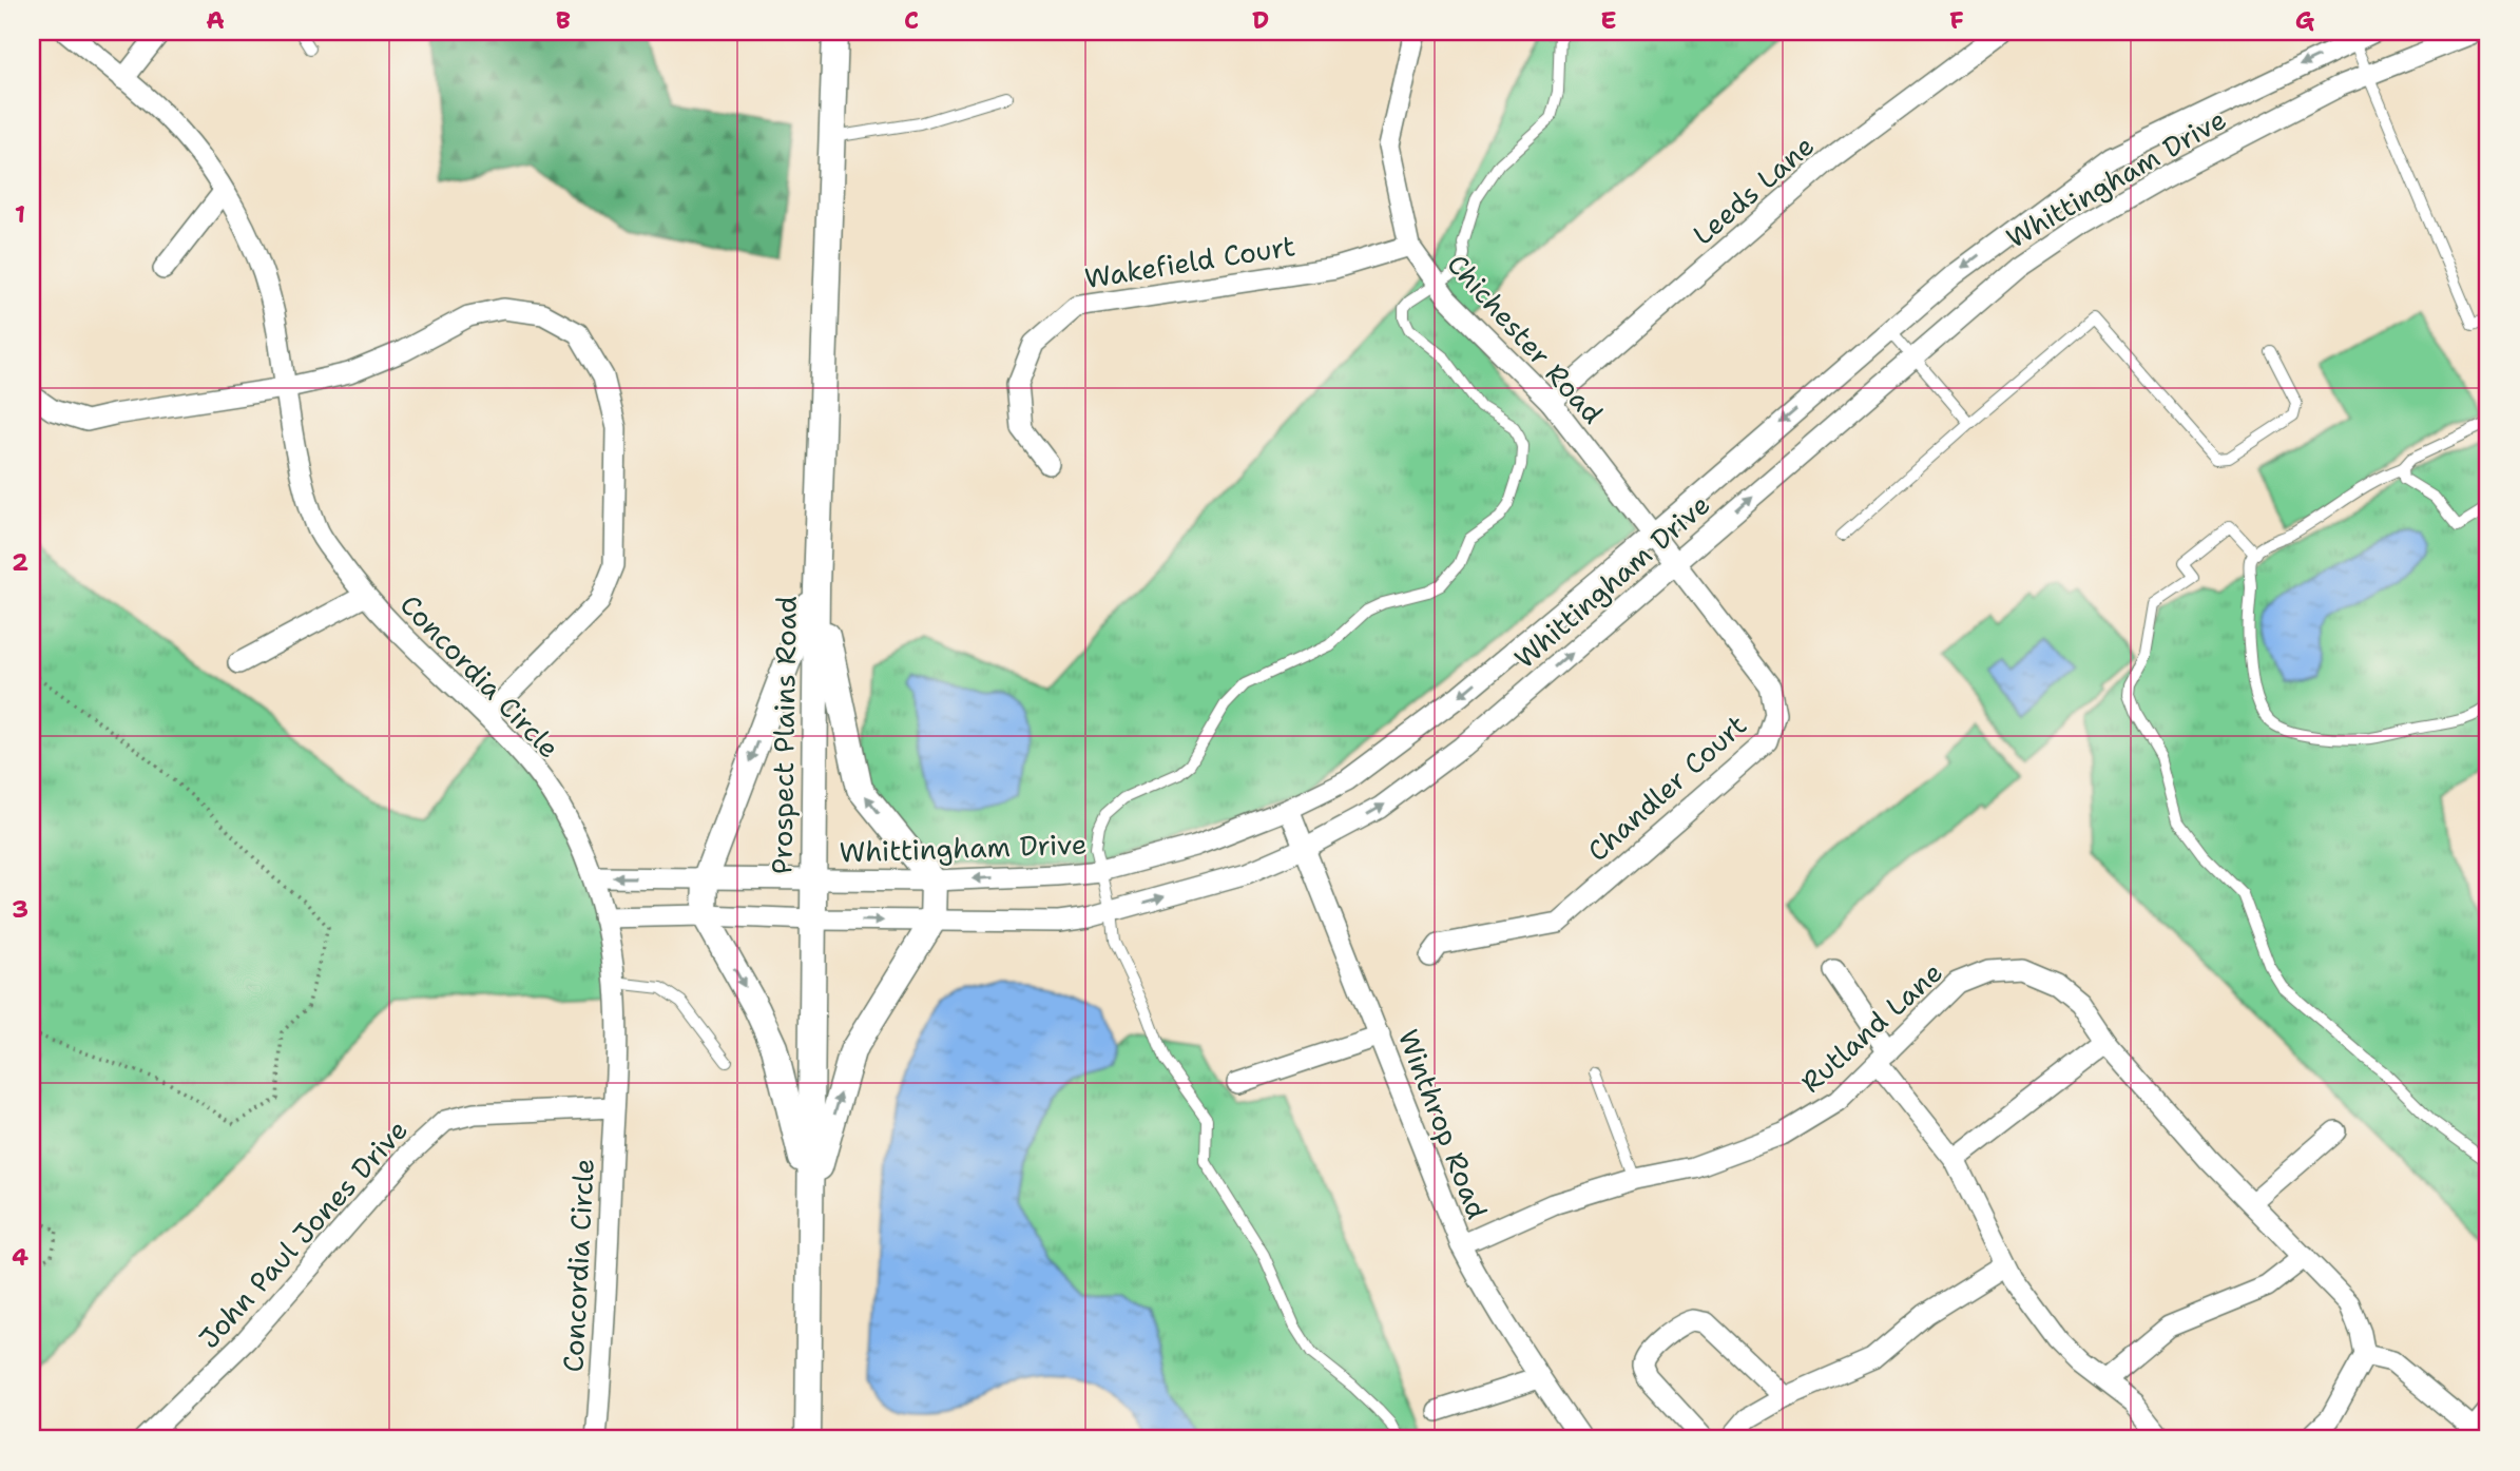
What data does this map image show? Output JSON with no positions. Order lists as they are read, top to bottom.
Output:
{
  "streets": {
    "street": [
      "Whittingham Drive",
      "Leeds Lane",
      "Wakefield Court",
      "Chichester Road",
      "Concordia Circle",
      "Prospect Plains Road",
      "Chandler Court",
      "Rutland Lane",
      "Winthrop Road",
      "John Paul Jones Drive"
    ]
  },
  "crossings": [
    ["Whittingham Drive", "Chichester Road"],
    ["Whittingham Drive", "Concordia Circle"],
    ["Whittingham Drive", "Prospect Plains Road"],
    ["Whittingham Drive", "Chandler Court"],
    ["Whittingham Drive", "Winthrop Road"],
    ["Leeds Lane", "Chichester Road"],
    ["Wakefield Court", "Chichester Road"],
    ["Chichester Road", "Chandler Court"],
    ["Concordia Circle", "John Paul Jones Drive"],
    ["Rutland Lane", "Winthrop Road"]
  ],
  "grid": {
    "columns": [
      "A",
      "B",
      "C",
      "D",
      "E",
      "F",
      "G"
    ],
    "rows": [
      "1",
      "2",
      "3",
      "4"
    ]
  }
}
